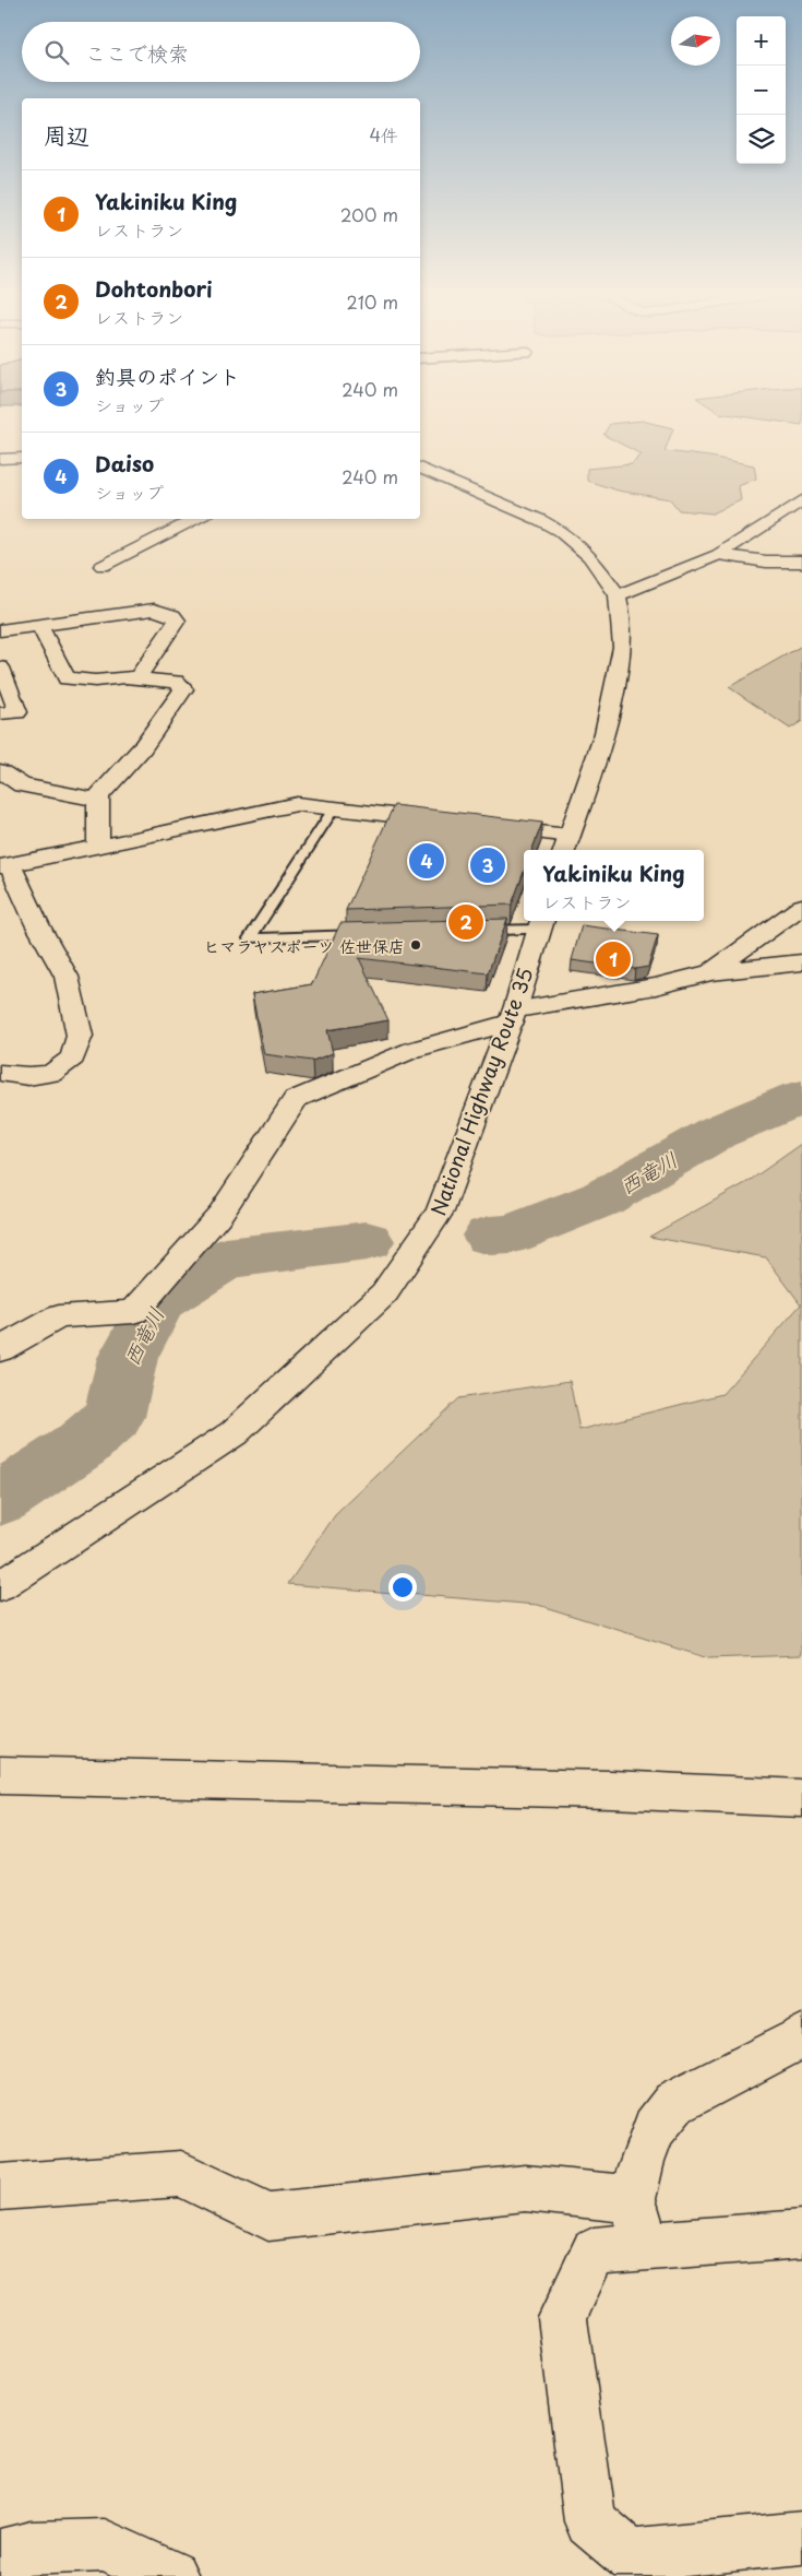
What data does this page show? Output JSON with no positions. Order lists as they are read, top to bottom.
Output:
{
  "streets": {
    "main road": ["National Highway Route 35"]
  },
  "water": ["西竜川"],
  "places": ["ヒマラヤスポーツ 佐世保店"],
  "north": "right",
  "page": {
    "map_buttons": ["+", "−"],
    "search": "ここで検索",
    "heading": ["周辺", "4件"],
    "list": [
      {
        "mark": "1",
        "name": "Yakiniku King",
        "note": "レストラン",
        "value": "200 m"
      },
      {
        "mark": "2",
        "name": "Dohtonbori",
        "note": "レストラン",
        "value": "210 m"
      },
      {
        "mark": "3",
        "name": "釣具のポイント",
        "note": "ショップ",
        "value": "240 m"
      },
      {
        "mark": "4",
        "name": "Daiso",
        "note": "ショップ",
        "value": "240 m"
      }
    ],
    "pins": [
      "4",
      "3",
      "2",
      "1"
    ],
    "popup": ["Yakiniku King", "レストラン"]
  }
}
